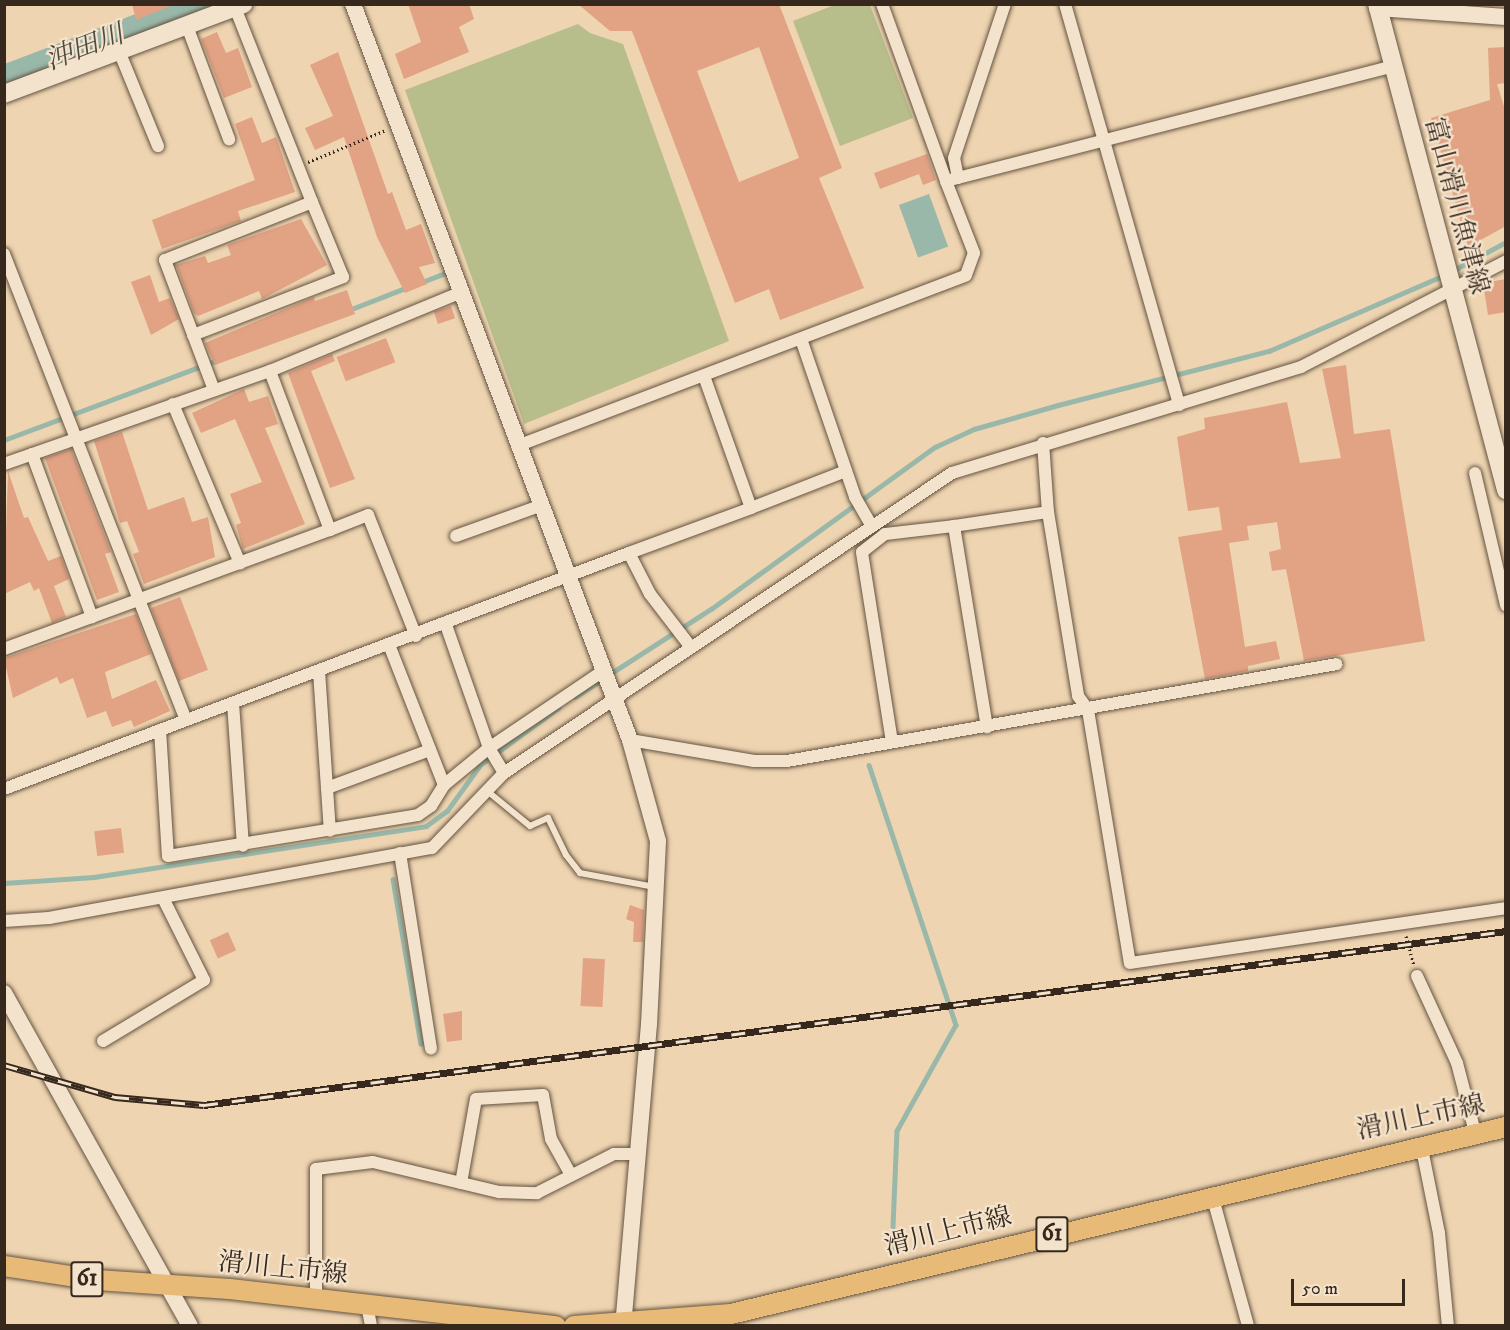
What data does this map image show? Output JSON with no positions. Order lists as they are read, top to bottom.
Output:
{
  "streets": {
    "main road": ["富山滑川魚津線", "滑川上市線", "61"]
  },
  "water": ["沖田川"],
  "scale_bar": "50 m"
}
